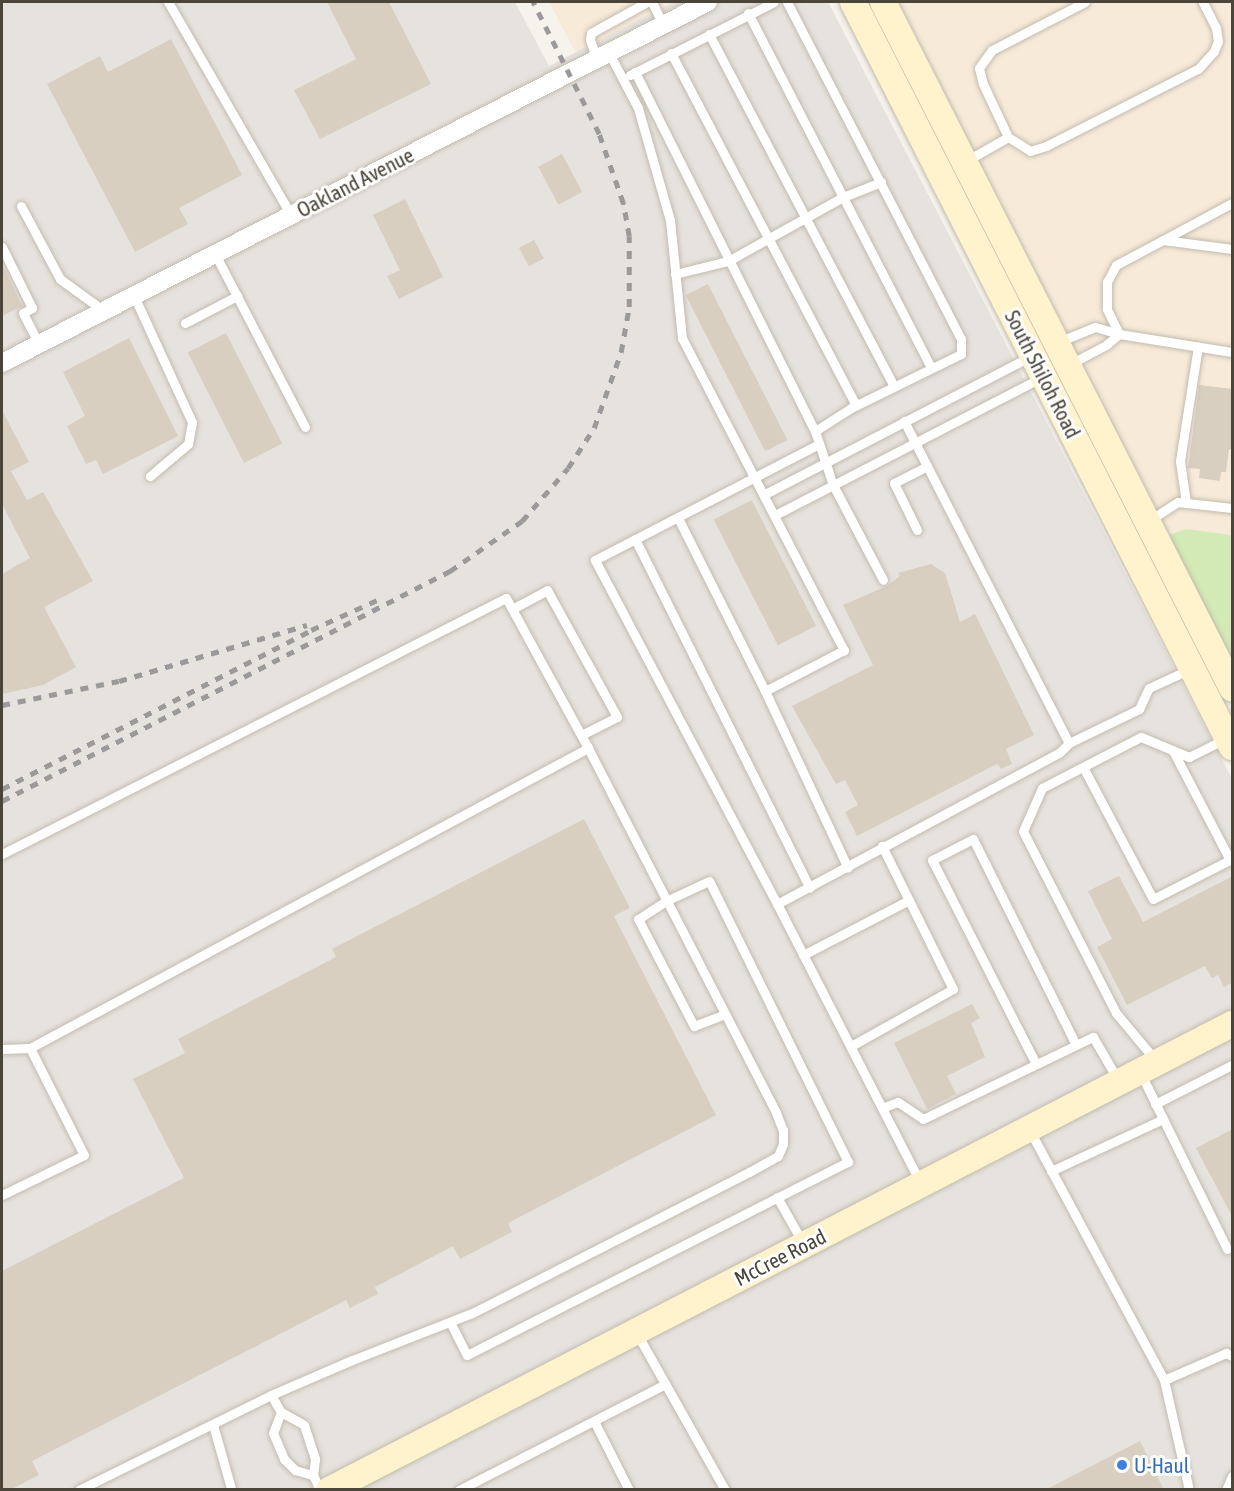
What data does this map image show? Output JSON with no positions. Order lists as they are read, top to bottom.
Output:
{
  "streets": {
    "main road": ["South Shiloh Road", "McCree Road"],
    "street": ["Oakland Avenue"]
  },
  "places": ["U-Haul"]
}
